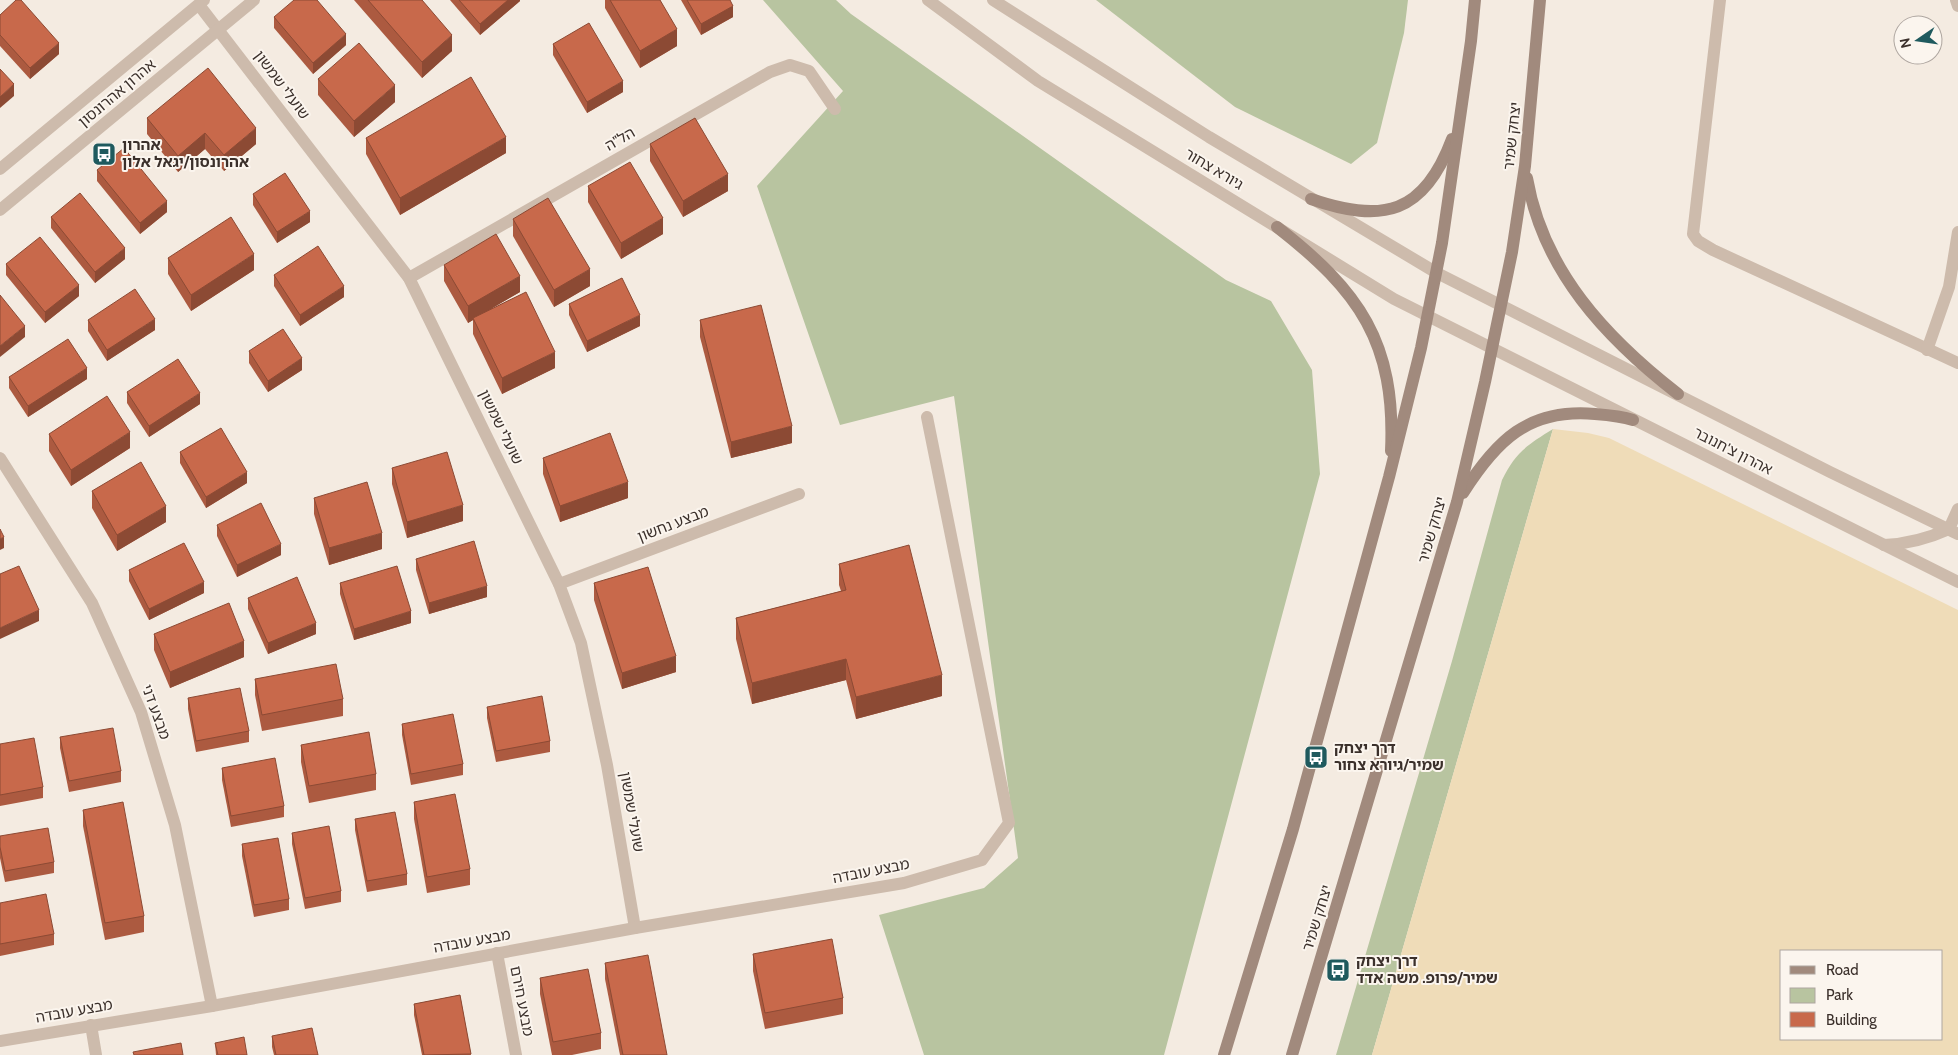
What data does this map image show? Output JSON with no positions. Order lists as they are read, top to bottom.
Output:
{
  "streets": {
    "main road": ["יצחק שמיר"],
    "street": [
      "שועלי שמשון",
      "אהרון אהרונסון",
      "הל\"ה",
      "גיורא צחור",
      "אהרון צ'חנובר",
      "מבצע נחשון",
      "מבצע דני",
      "מבצע עובדה",
      "מבצע חירם"
    ]
  },
  "crossings": [
    ["שועלי שמשון", "אהרון אהרונסון"],
    ["שועלי שמשון", "הל\"ה"],
    ["שועלי שמשון", "מבצע נחשון"],
    ["שועלי שמשון", "מבצע עובדה"],
    ["יצחק שמיר", "גיורא צחור"],
    ["יצחק שמיר", "אהרון צ'חנובר"],
    ["גיורא צחור", "אהרון צ'חנובר"],
    ["מבצע דני", "מבצע עובדה"],
    ["מבצע עובדה", "מבצע חירם"]
  ],
  "places": {
    "bus stop": ["אהרון אהרונסון/יגאל אלון", "דרך יצחק שמיר/גיורא צחור", "דרך יצחק שמיר/פרופ. משה אדד"]
  },
  "legend": ["Road", "Park", "Building"],
  "north": "left"
}
